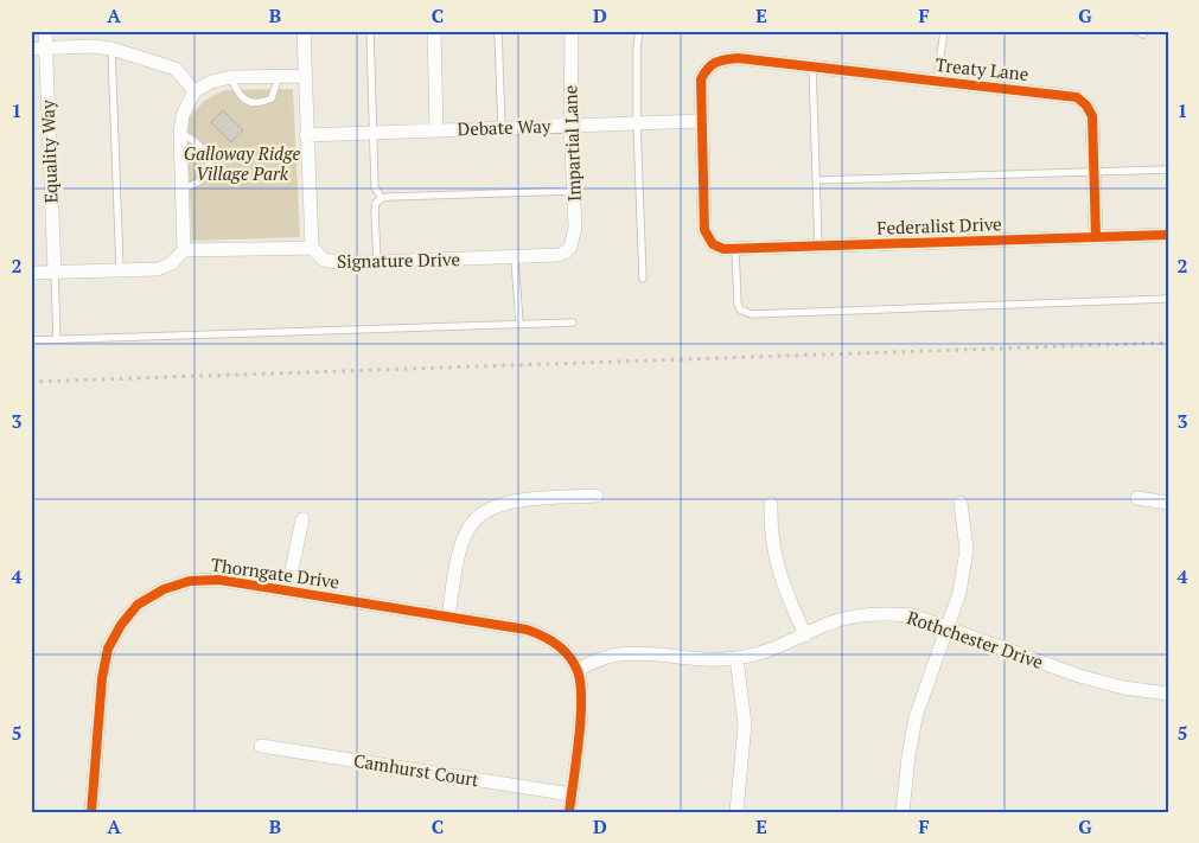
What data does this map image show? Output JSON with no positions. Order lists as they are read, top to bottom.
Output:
{
  "streets": {
    "street": [
      "Treaty Lane",
      "Debate Way",
      "Impartial Lane",
      "Equality Way",
      "Federalist Drive",
      "Signature Drive",
      "Thorngate Drive",
      "Rothchester Drive",
      "Camhurst Court"
    ]
  },
  "crossings": [
    ["Treaty Lane", "Debate Way"],
    ["Treaty Lane", "Federalist Drive"],
    ["Debate Way", "Impartial Lane"],
    ["Debate Way", "Federalist Drive"],
    ["Impartial Lane", "Signature Drive"],
    ["Thorngate Drive", "Rothchester Drive"]
  ],
  "parks": ["Galloway Ridge Village Park"],
  "grid": {
    "columns": [
      "A",
      "B",
      "C",
      "D",
      "E",
      "F",
      "G"
    ],
    "rows": [
      "1",
      "2",
      "3",
      "4",
      "5"
    ]
  }
}
